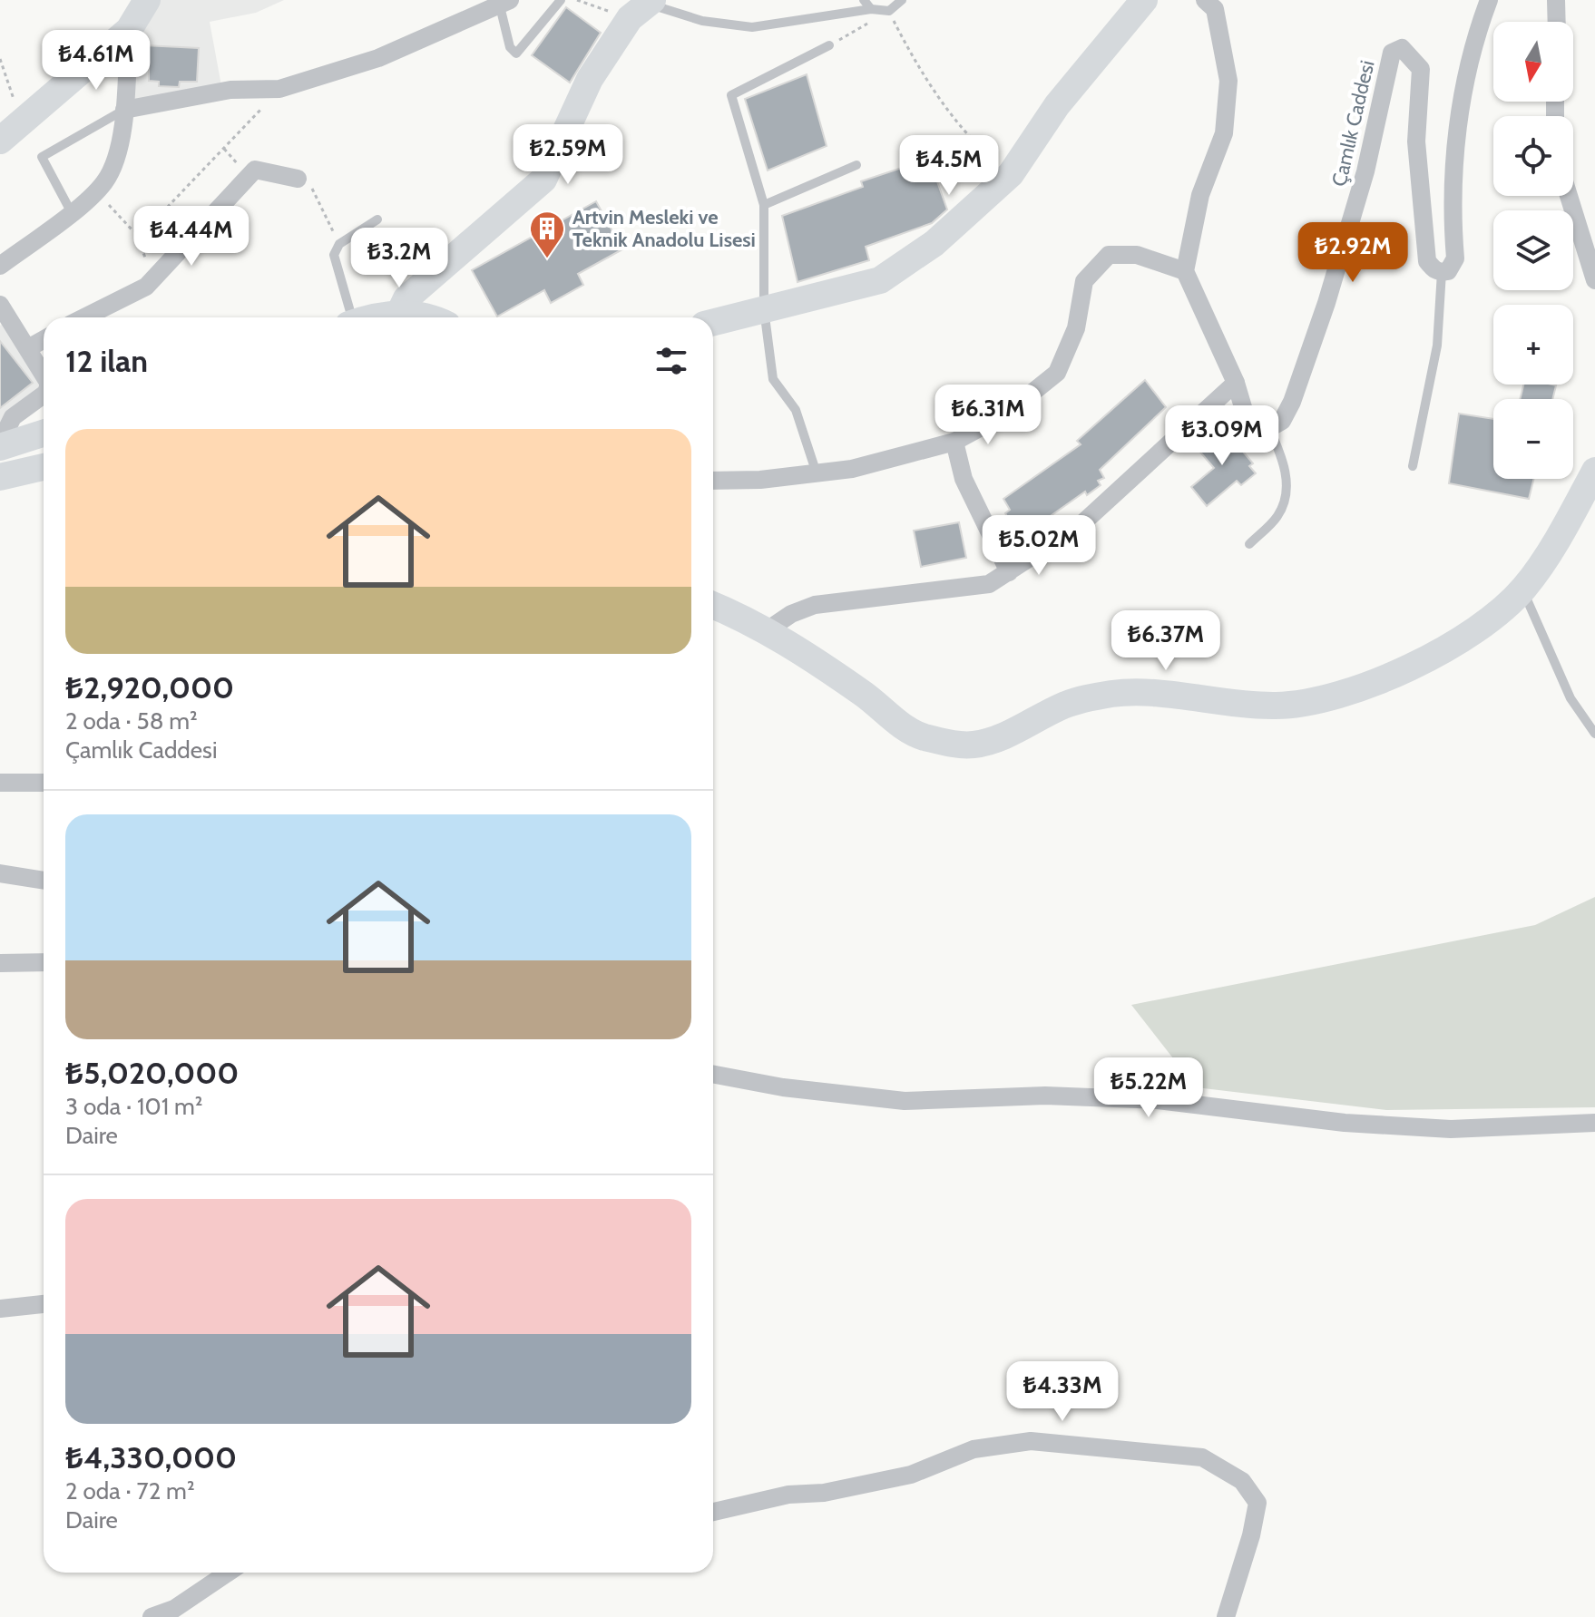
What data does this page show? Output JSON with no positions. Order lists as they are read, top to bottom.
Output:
{
  "streets": {
    "street": ["Çamlık Caddesi"]
  },
  "places": {
    "building": ["Artvin Mesleki ve Teknik Anadolu Lisesi"]
  },
  "north": "bottom",
  "page": {
    "map_buttons": ["+", "−"],
    "price": [
      "₺4.61M",
      "₺2.59M",
      "₺4.5M",
      "₺4.44M",
      "₺2.92M",
      "₺3.2M",
      "₺6.31M",
      "₺3.09M",
      "₺5.02M",
      "₺6.37M",
      "₺5.22M",
      "₺4.33M"
    ],
    "heading": "12 ilan",
    "list": [
      {
        "name": "₺2,920,000",
        "note": "2 oda · 58 m² · Çamlık Caddesi"
      },
      {
        "name": "₺5,020,000",
        "note": "3 oda · 101 m² · Daire"
      },
      {
        "name": "₺4,330,000",
        "note": "2 oda · 72 m² · Daire"
      }
    ]
  }
}
